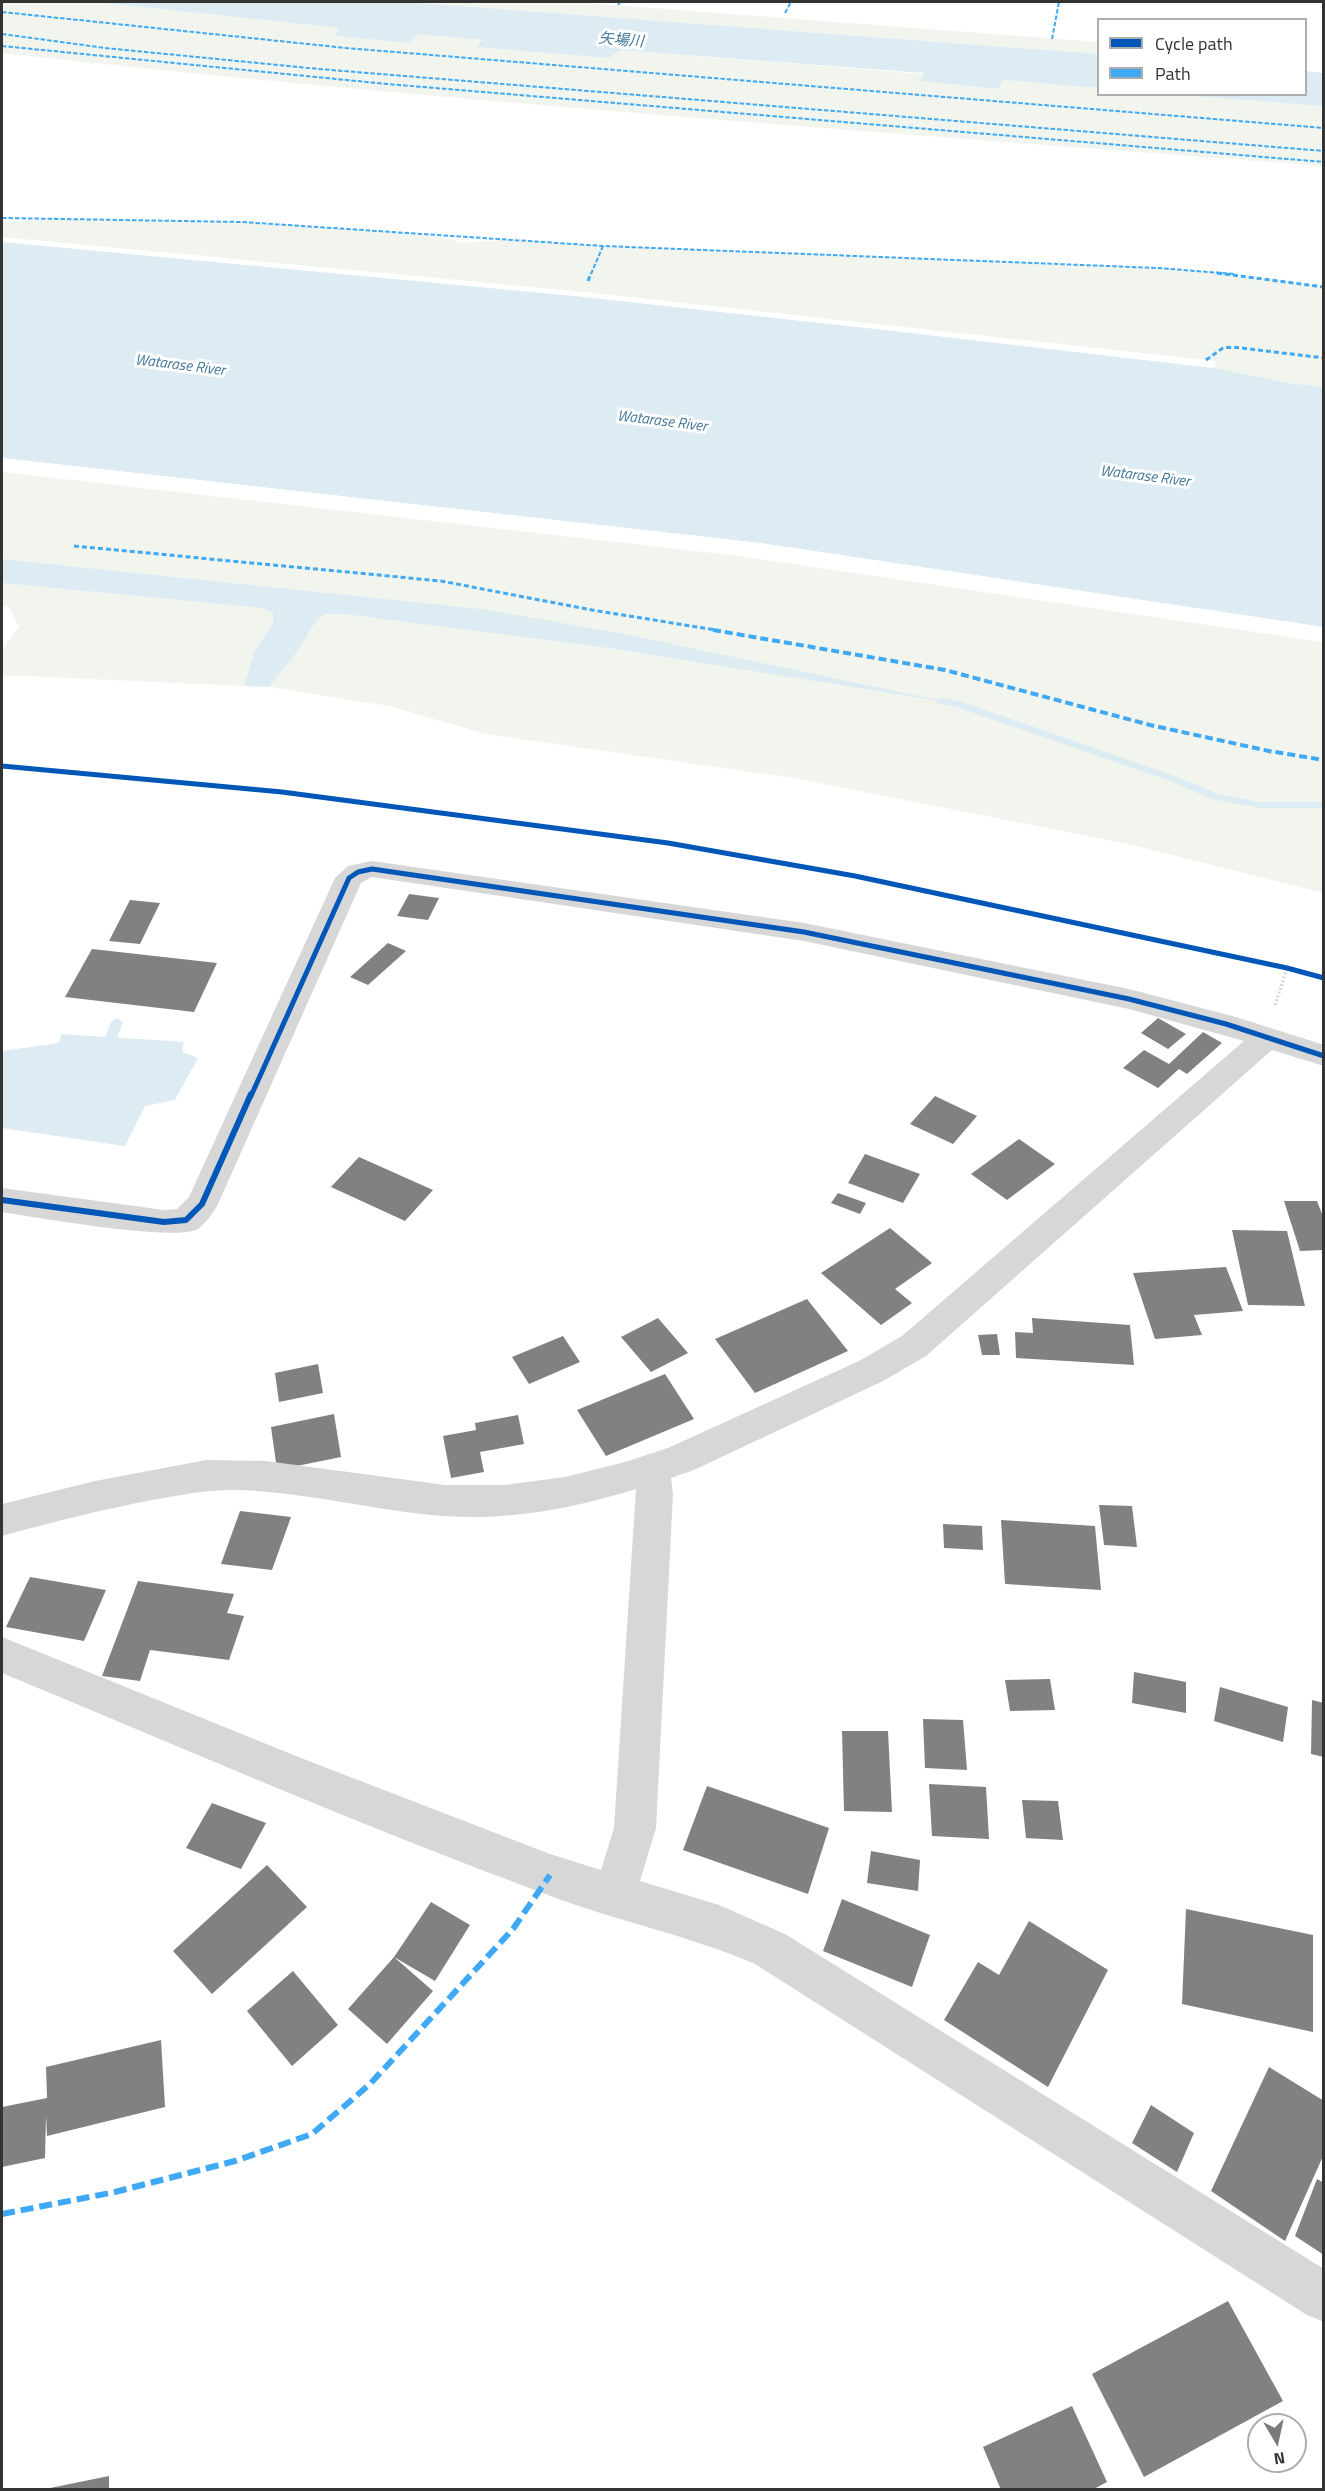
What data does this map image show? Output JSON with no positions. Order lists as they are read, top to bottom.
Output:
{
  "water": ["矢場川", "Watarase River"],
  "legend": ["Cycle path", "Path"],
  "north": "bottom"
}
